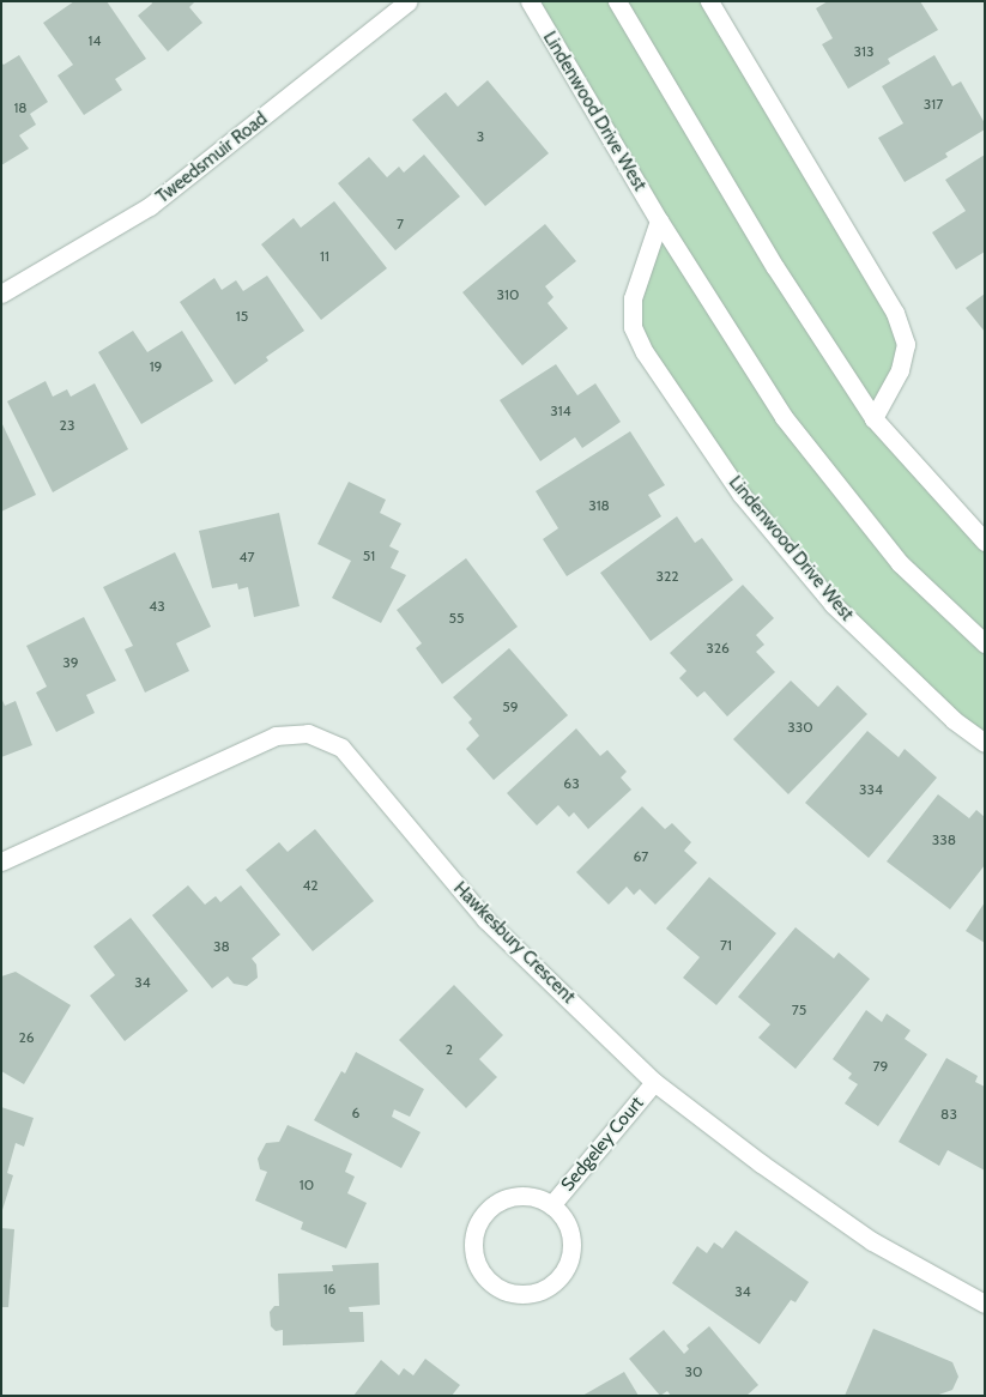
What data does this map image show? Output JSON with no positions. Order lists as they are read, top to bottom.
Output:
{
  "streets": {
    "street": [
      "Lindenwood Drive West",
      "Tweedsmuir Road",
      "Hawkesbury Crescent",
      "Sedgeley Court"
    ]
  },
  "crossings": [
    ["Hawkesbury Crescent", "Sedgeley Court"]
  ],
  "house_numbers": [
    "14",
    "313",
    "317",
    "18",
    "3",
    "7",
    "11",
    "310",
    "15",
    "19",
    "314",
    "23",
    "318",
    "51",
    "47",
    "322",
    "43",
    "55",
    "326",
    "39",
    "59",
    "330",
    "63",
    "334",
    "338",
    "67",
    "42",
    "71",
    "38",
    "34",
    "75",
    "26",
    "2",
    "79",
    "6",
    "83",
    "10",
    "16",
    "34",
    "30"
  ]
}
